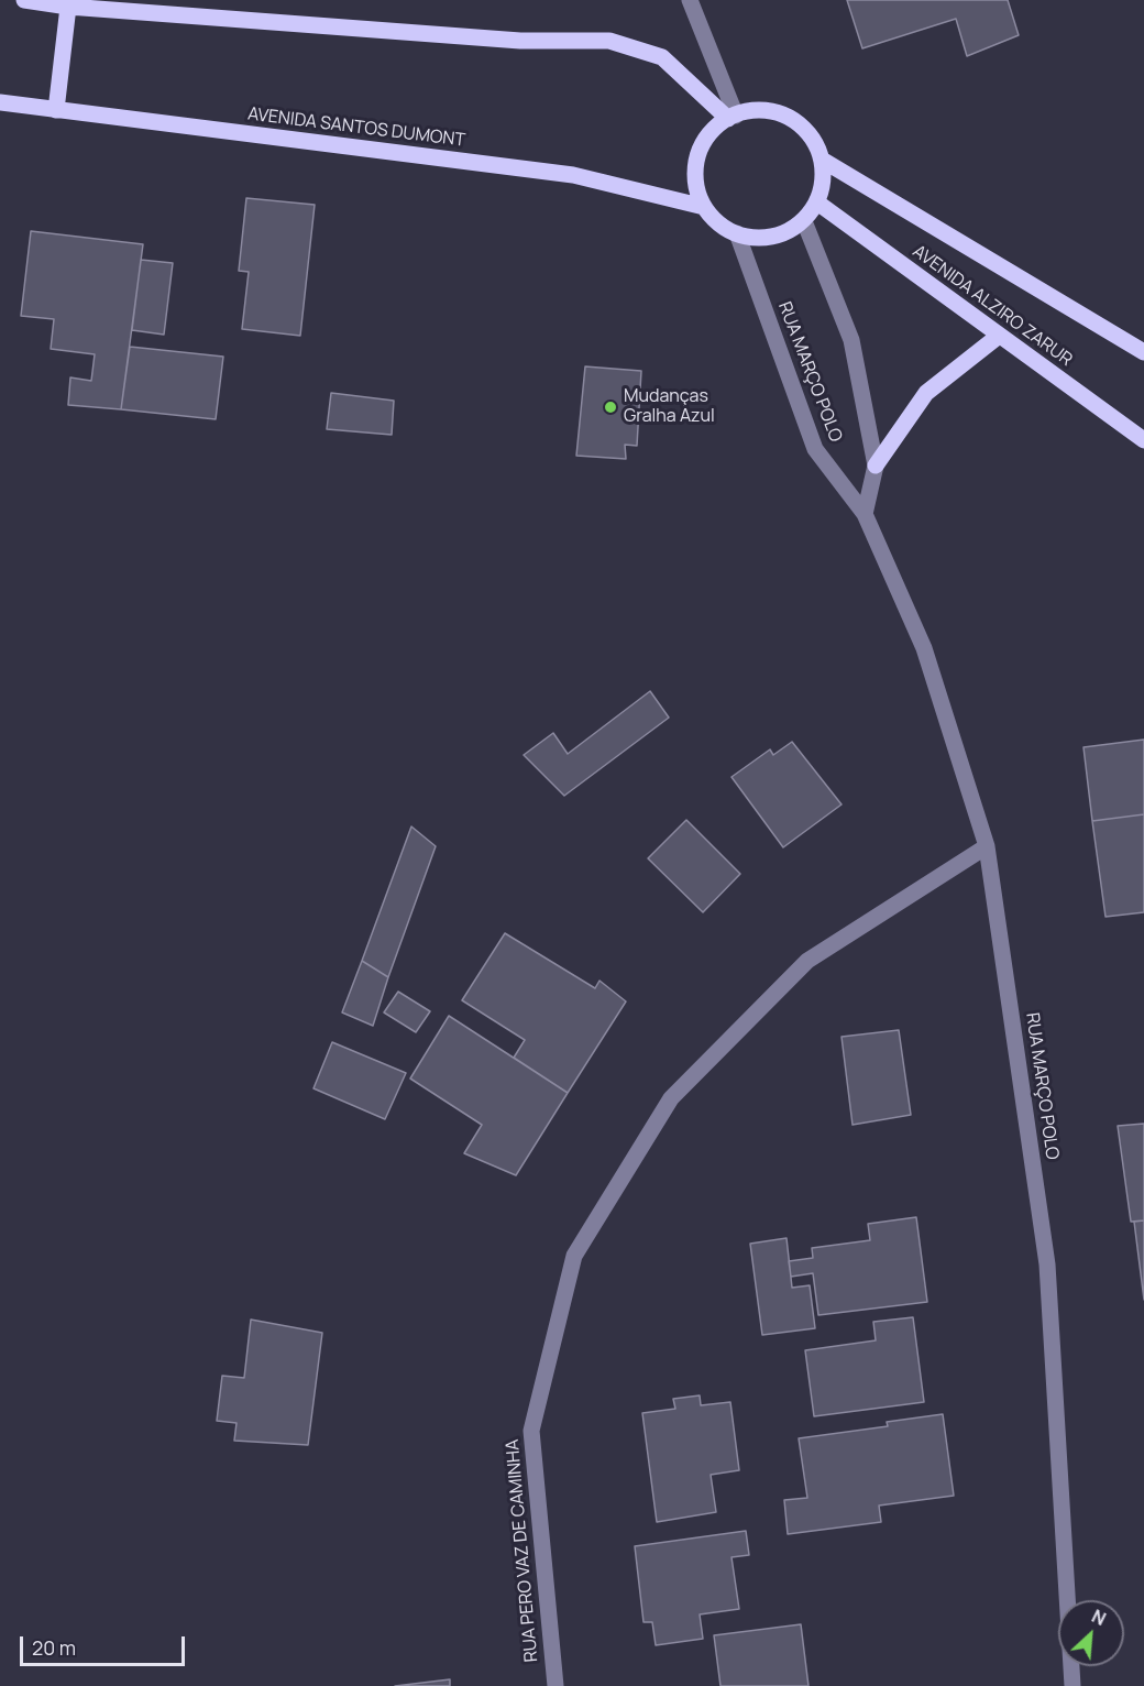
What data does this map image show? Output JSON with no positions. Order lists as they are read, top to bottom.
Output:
{
  "streets": {
    "main road": ["AVENIDA SANTOS DUMONT", "AVENIDA ALZIRO ZARUR"],
    "street": ["RUA MARÇO POLO", "RUA PERO VAZ DE CAMINHA"]
  },
  "crossings": [
    ["AVENIDA SANTOS DUMONT", "AVENIDA ALZIRO ZARUR"],
    ["AVENIDA SANTOS DUMONT", "RUA MARÇO POLO"],
    ["AVENIDA ALZIRO ZARUR", "RUA MARÇO POLO"],
    ["RUA MARÇO POLO", "RUA PERO VAZ DE CAMINHA"]
  ],
  "places": ["Mudanças Gralha Azul"],
  "scale_bar": "20 m",
  "north": "top right"
}
